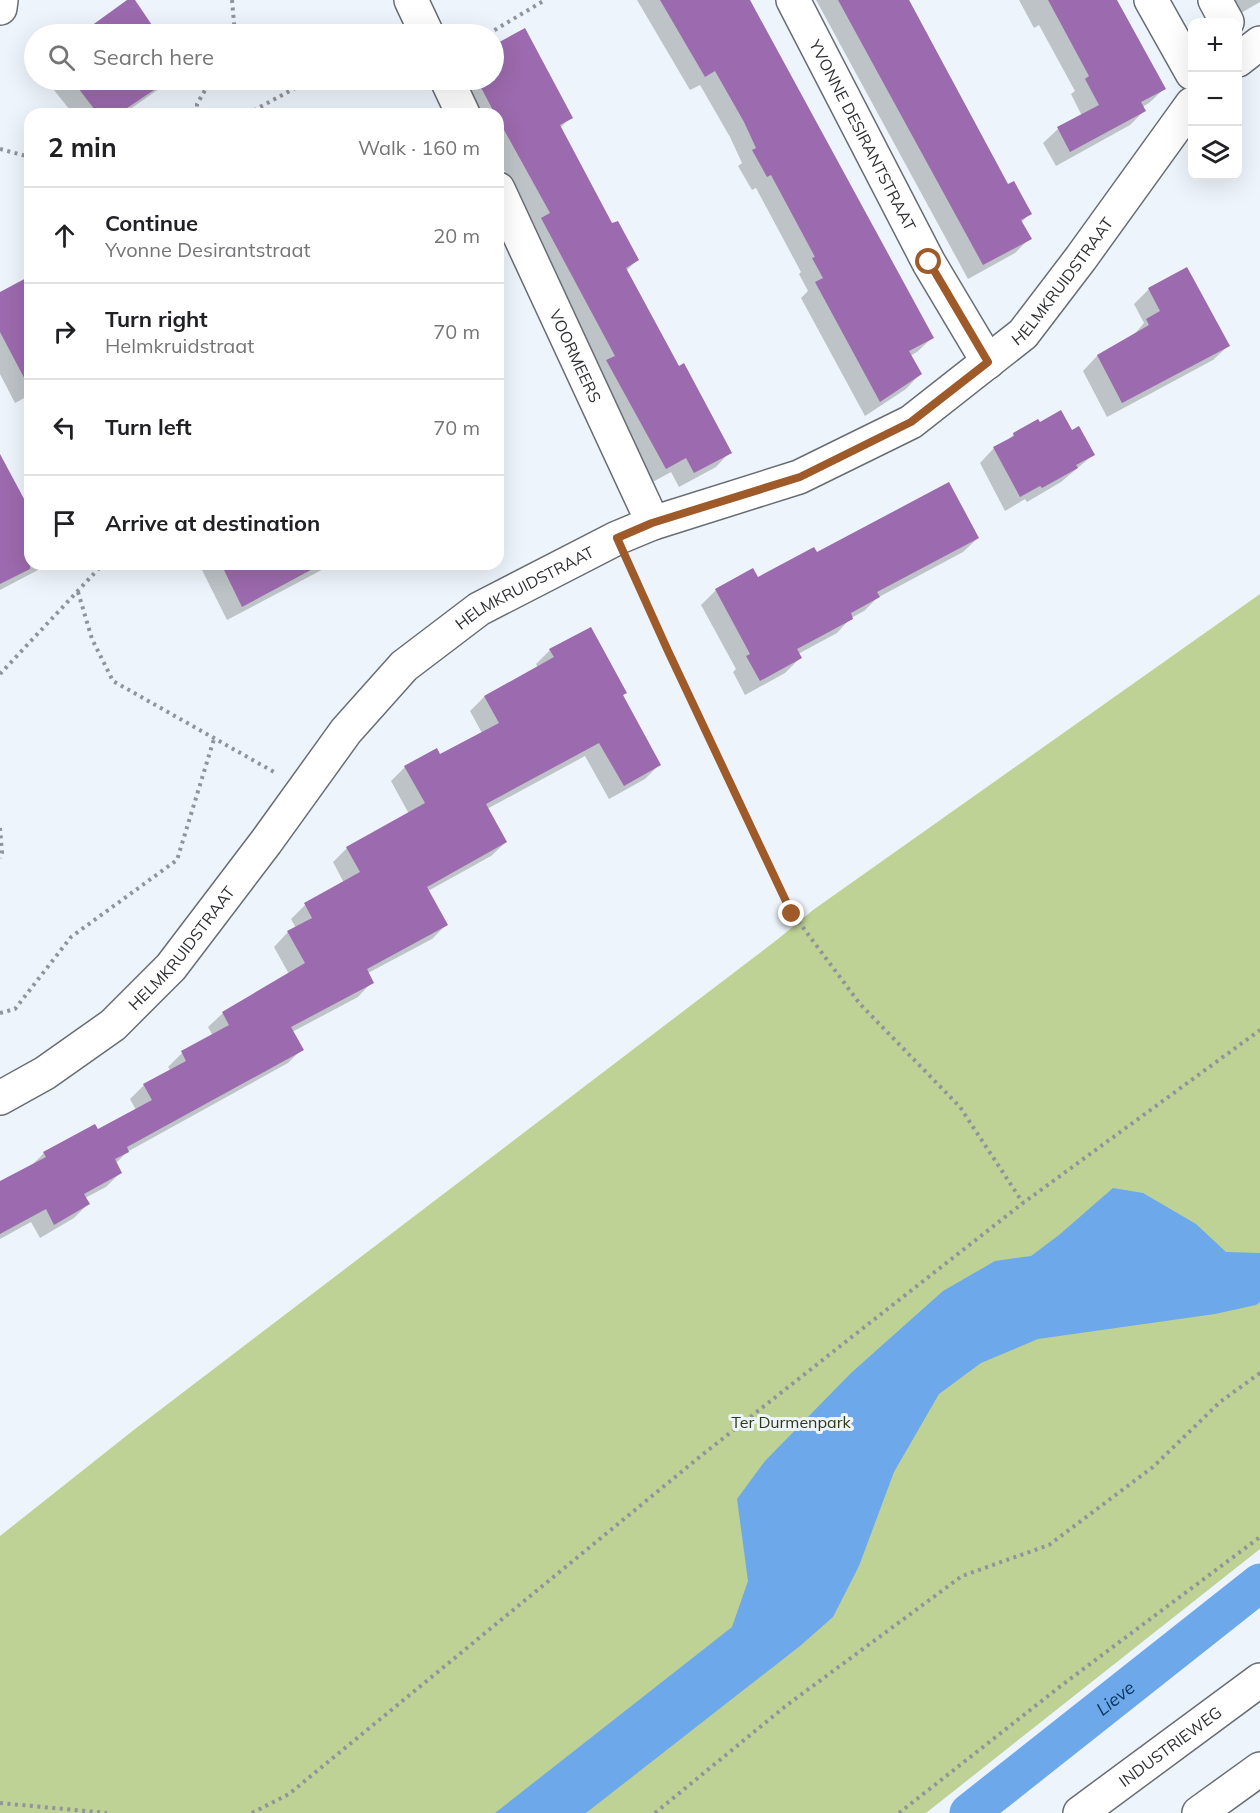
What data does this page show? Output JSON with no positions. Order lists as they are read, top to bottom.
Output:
{
  "streets": {
    "main road": [
      "YVONNE DESIRANTSTRAAT",
      "HELMKRUIDSTRAAT",
      "VOORMEERS",
      "INDUSTRIEWEG"
    ]
  },
  "crossings": [
    ["YVONNE DESIRANTSTRAAT", "HELMKRUIDSTRAAT"],
    ["HELMKRUIDSTRAAT", "VOORMEERS"]
  ],
  "water": ["Lieve"],
  "parks": ["Ter Durmenpark"],
  "page": {
    "map_buttons": ["+", "−"],
    "search": "Search here",
    "heading": ["2 min", "Walk · 160 m"],
    "list": [
      ["Continue", "Yvonne Desirantstraat", "20 m"],
      ["Turn right", "Helmkruidstraat", "70 m"],
      ["Turn left", "70 m"],
      "Arrive at destination"
    ]
  }
}
